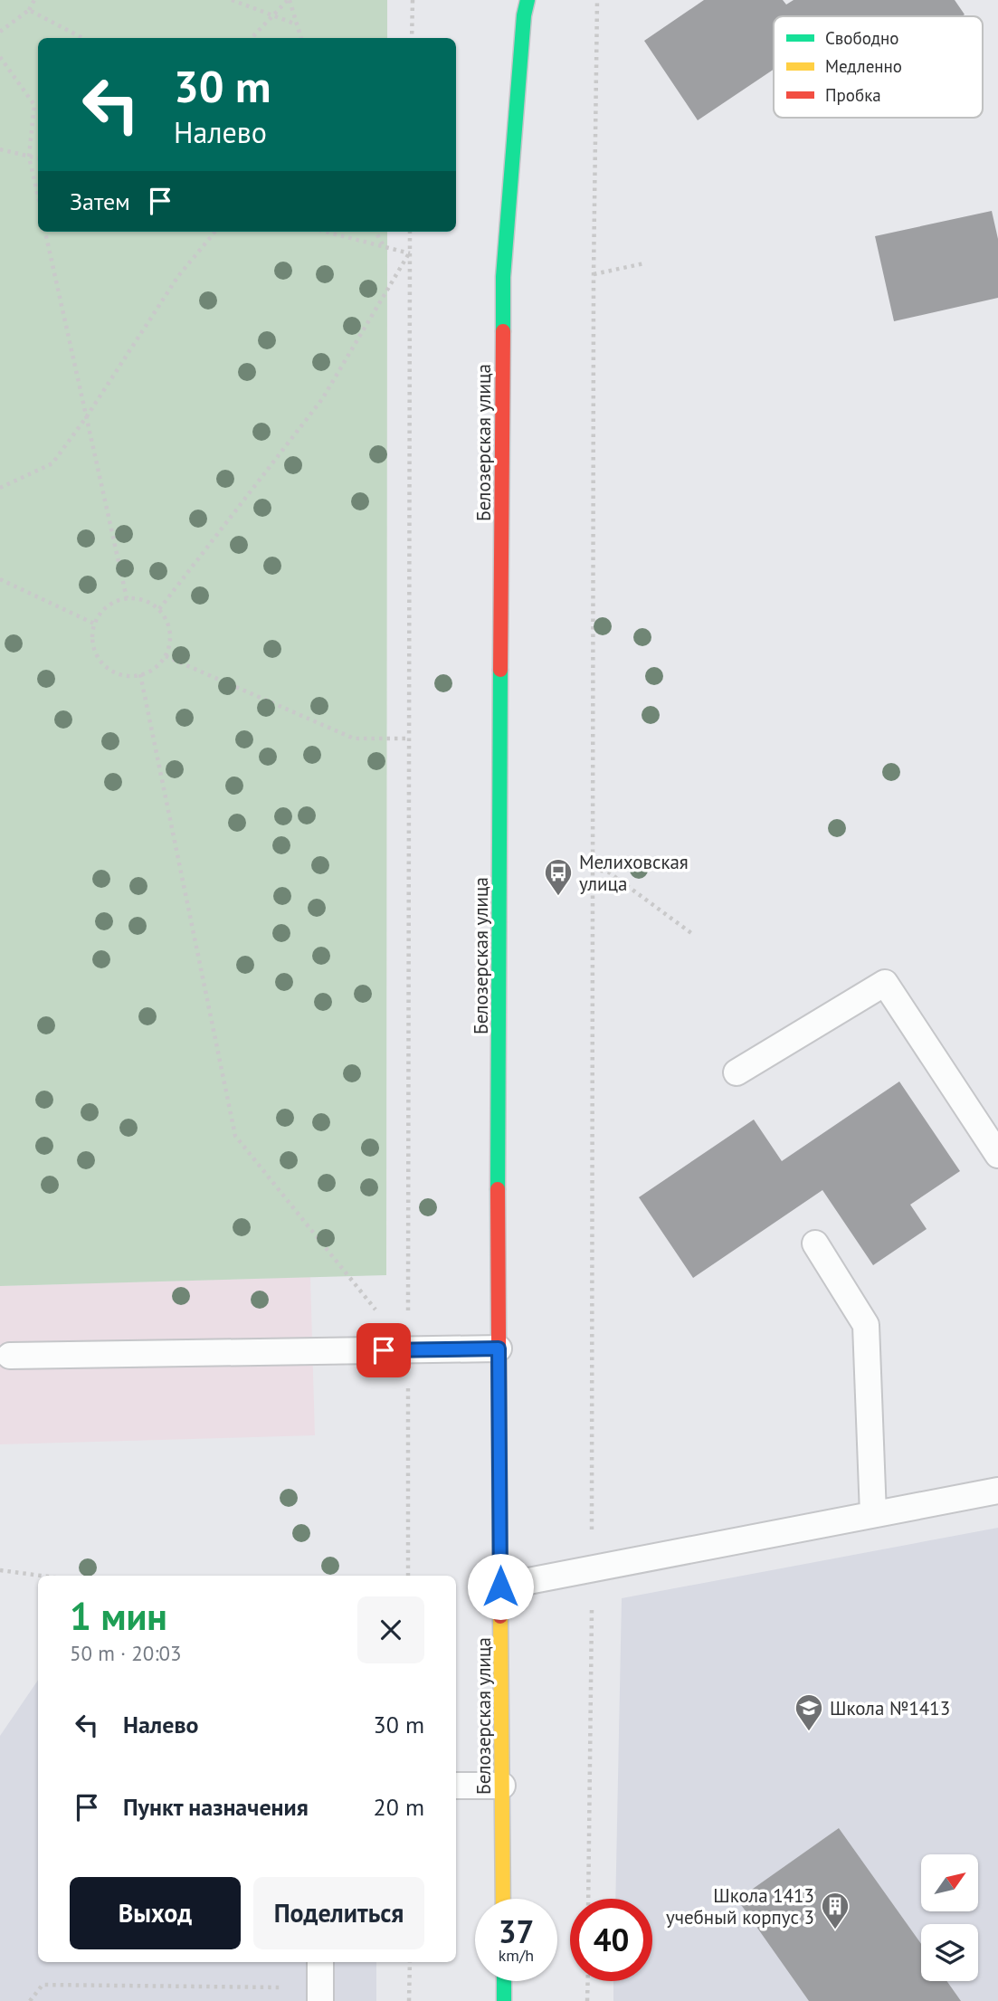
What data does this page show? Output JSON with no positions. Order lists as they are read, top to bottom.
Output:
{
  "streets": {
    "street": ["Белозерская улица"]
  },
  "places": {
    "bus stop": ["Мелиховская улица"],
    "school or university": ["Школа №1413"],
    "building": ["Школа 1413 учебный корпус 3"]
  },
  "legend": ["Свободно", "Медленно", "Пробка"],
  "north": "top right",
  "page": {
    "turn": ["30 m", "Налево"],
    "then": "Затем",
    "heading": ["1 мин", "50 m · 20:03"],
    "list": [
      {
        "name": "Налево",
        "value": "30 m"
      },
      {
        "name": "Пункт назначения",
        "value": "20 m"
      }
    ],
    "buttons": ["Выход", "Поделиться"],
    "speed": "37 km/h",
    "limit": "40"
  }
}
